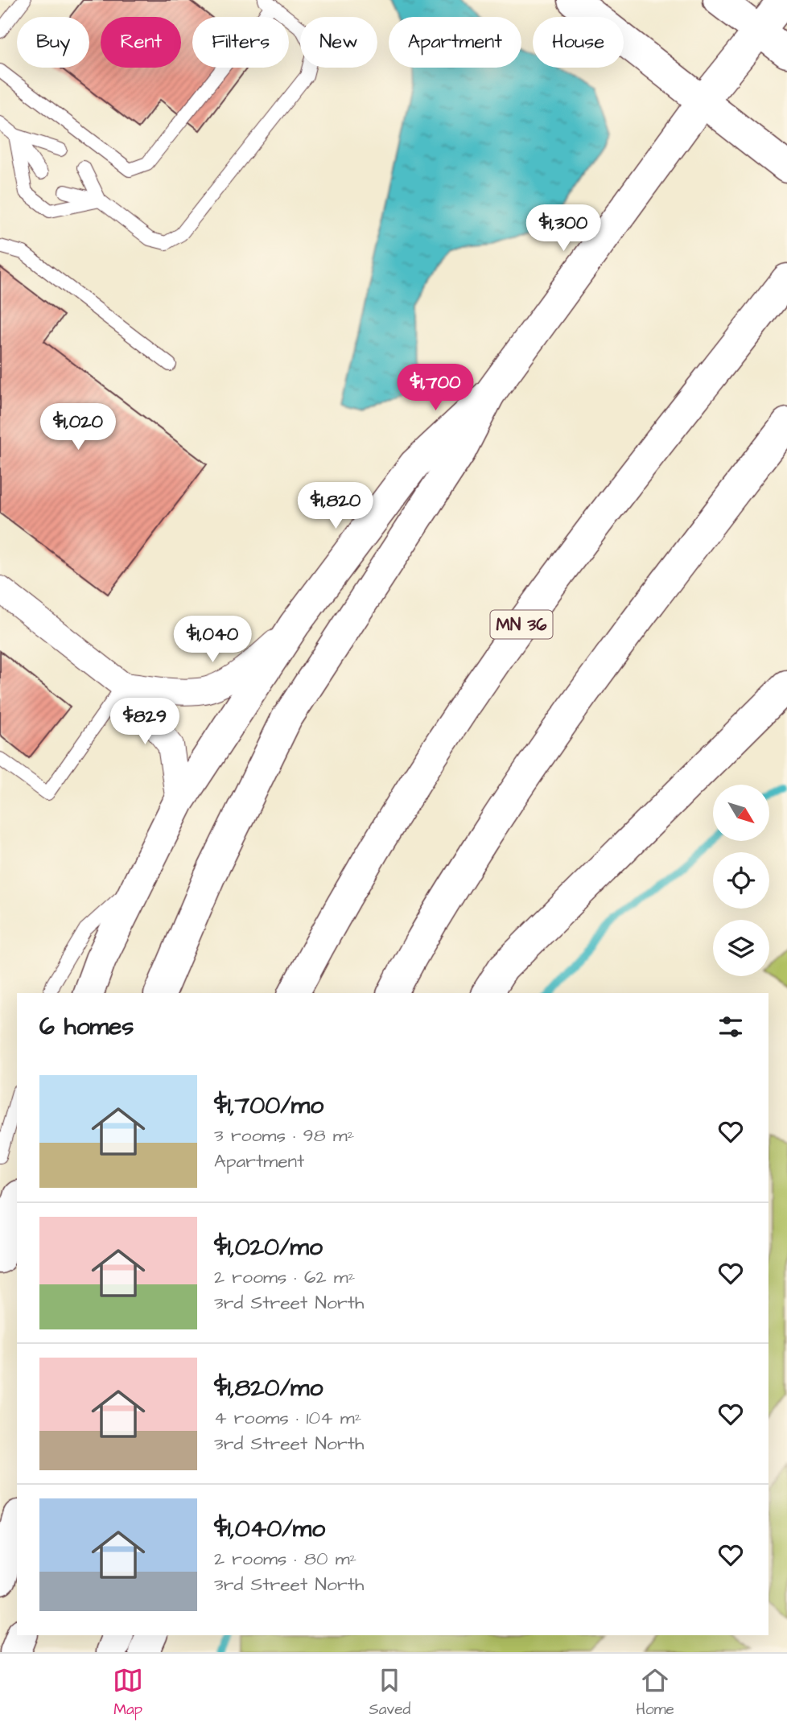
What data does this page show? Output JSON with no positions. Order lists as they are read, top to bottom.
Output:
{
  "streets": {
    "main road": ["MN 36"]
  },
  "north": "bottom right",
  "page": {
    "chip": [
      "Buy",
      "Rent",
      "Filters",
      "New",
      "Apartment",
      "House"
    ],
    "price": [
      "$1,300",
      "$1,700",
      "$1,020",
      "$1,820",
      "$1,040",
      "$829"
    ],
    "heading": "6 homes",
    "list": [
      {
        "name": "$1,700/mo",
        "note": "3 rooms · 98 m² · Apartment"
      },
      {
        "name": "$1,020/mo",
        "note": "2 rooms · 62 m² · 3rd Street North"
      },
      {
        "name": "$1,820/mo",
        "note": "4 rooms · 104 m² · 3rd Street North"
      },
      {
        "name": "$1,040/mo",
        "note": "2 rooms · 80 m² · 3rd Street North"
      }
    ],
    "tabs": ["Map", "Saved", "Home"]
  }
}
